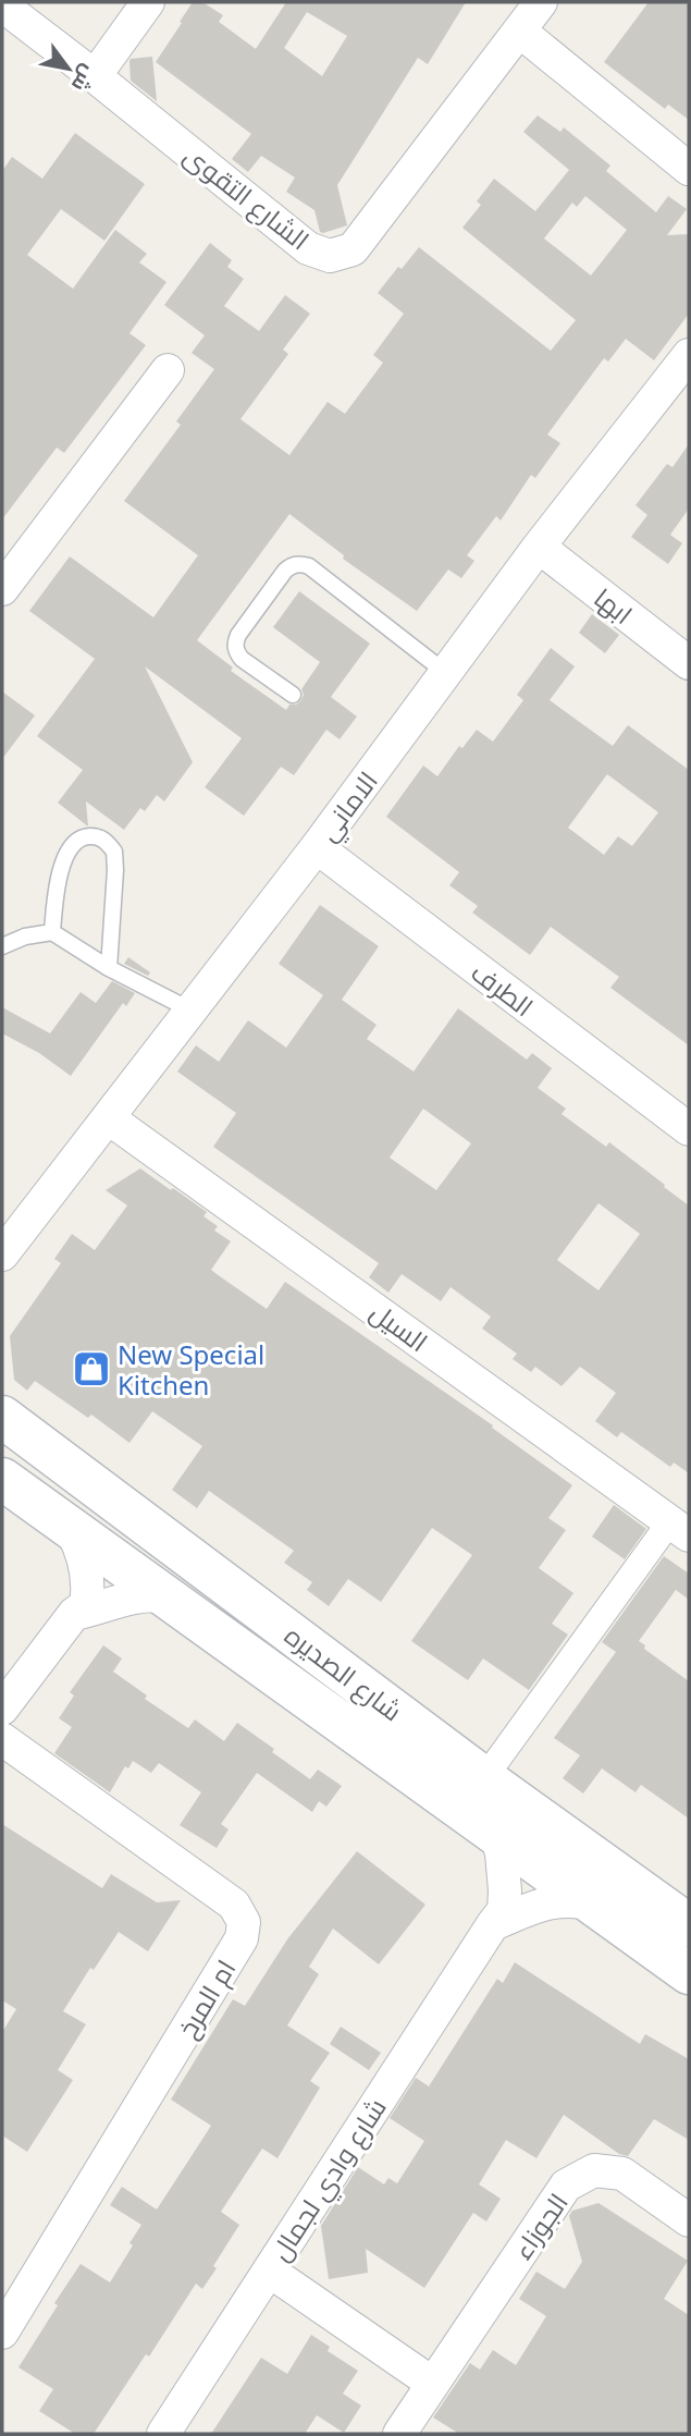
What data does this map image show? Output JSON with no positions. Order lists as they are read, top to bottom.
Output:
{
  "streets": {
    "main road": ["شارع الصديره"],
    "street": [
      "الشارع التقوى",
      "ابها",
      "الاماني",
      "الطرف",
      "السيل",
      "ام المرخ",
      "شارع وادي لجمال",
      "الجوزاء"
    ]
  },
  "crossings": [
    ["ابها", "الاماني"],
    ["الاماني", "الطرف"],
    ["الاماني", "السيل"],
    ["شارع الصديره", "شارع وادي لجمال"]
  ],
  "places": {
    "shop": ["New Special Kitchen"]
  },
  "north": "bottom right"
}
